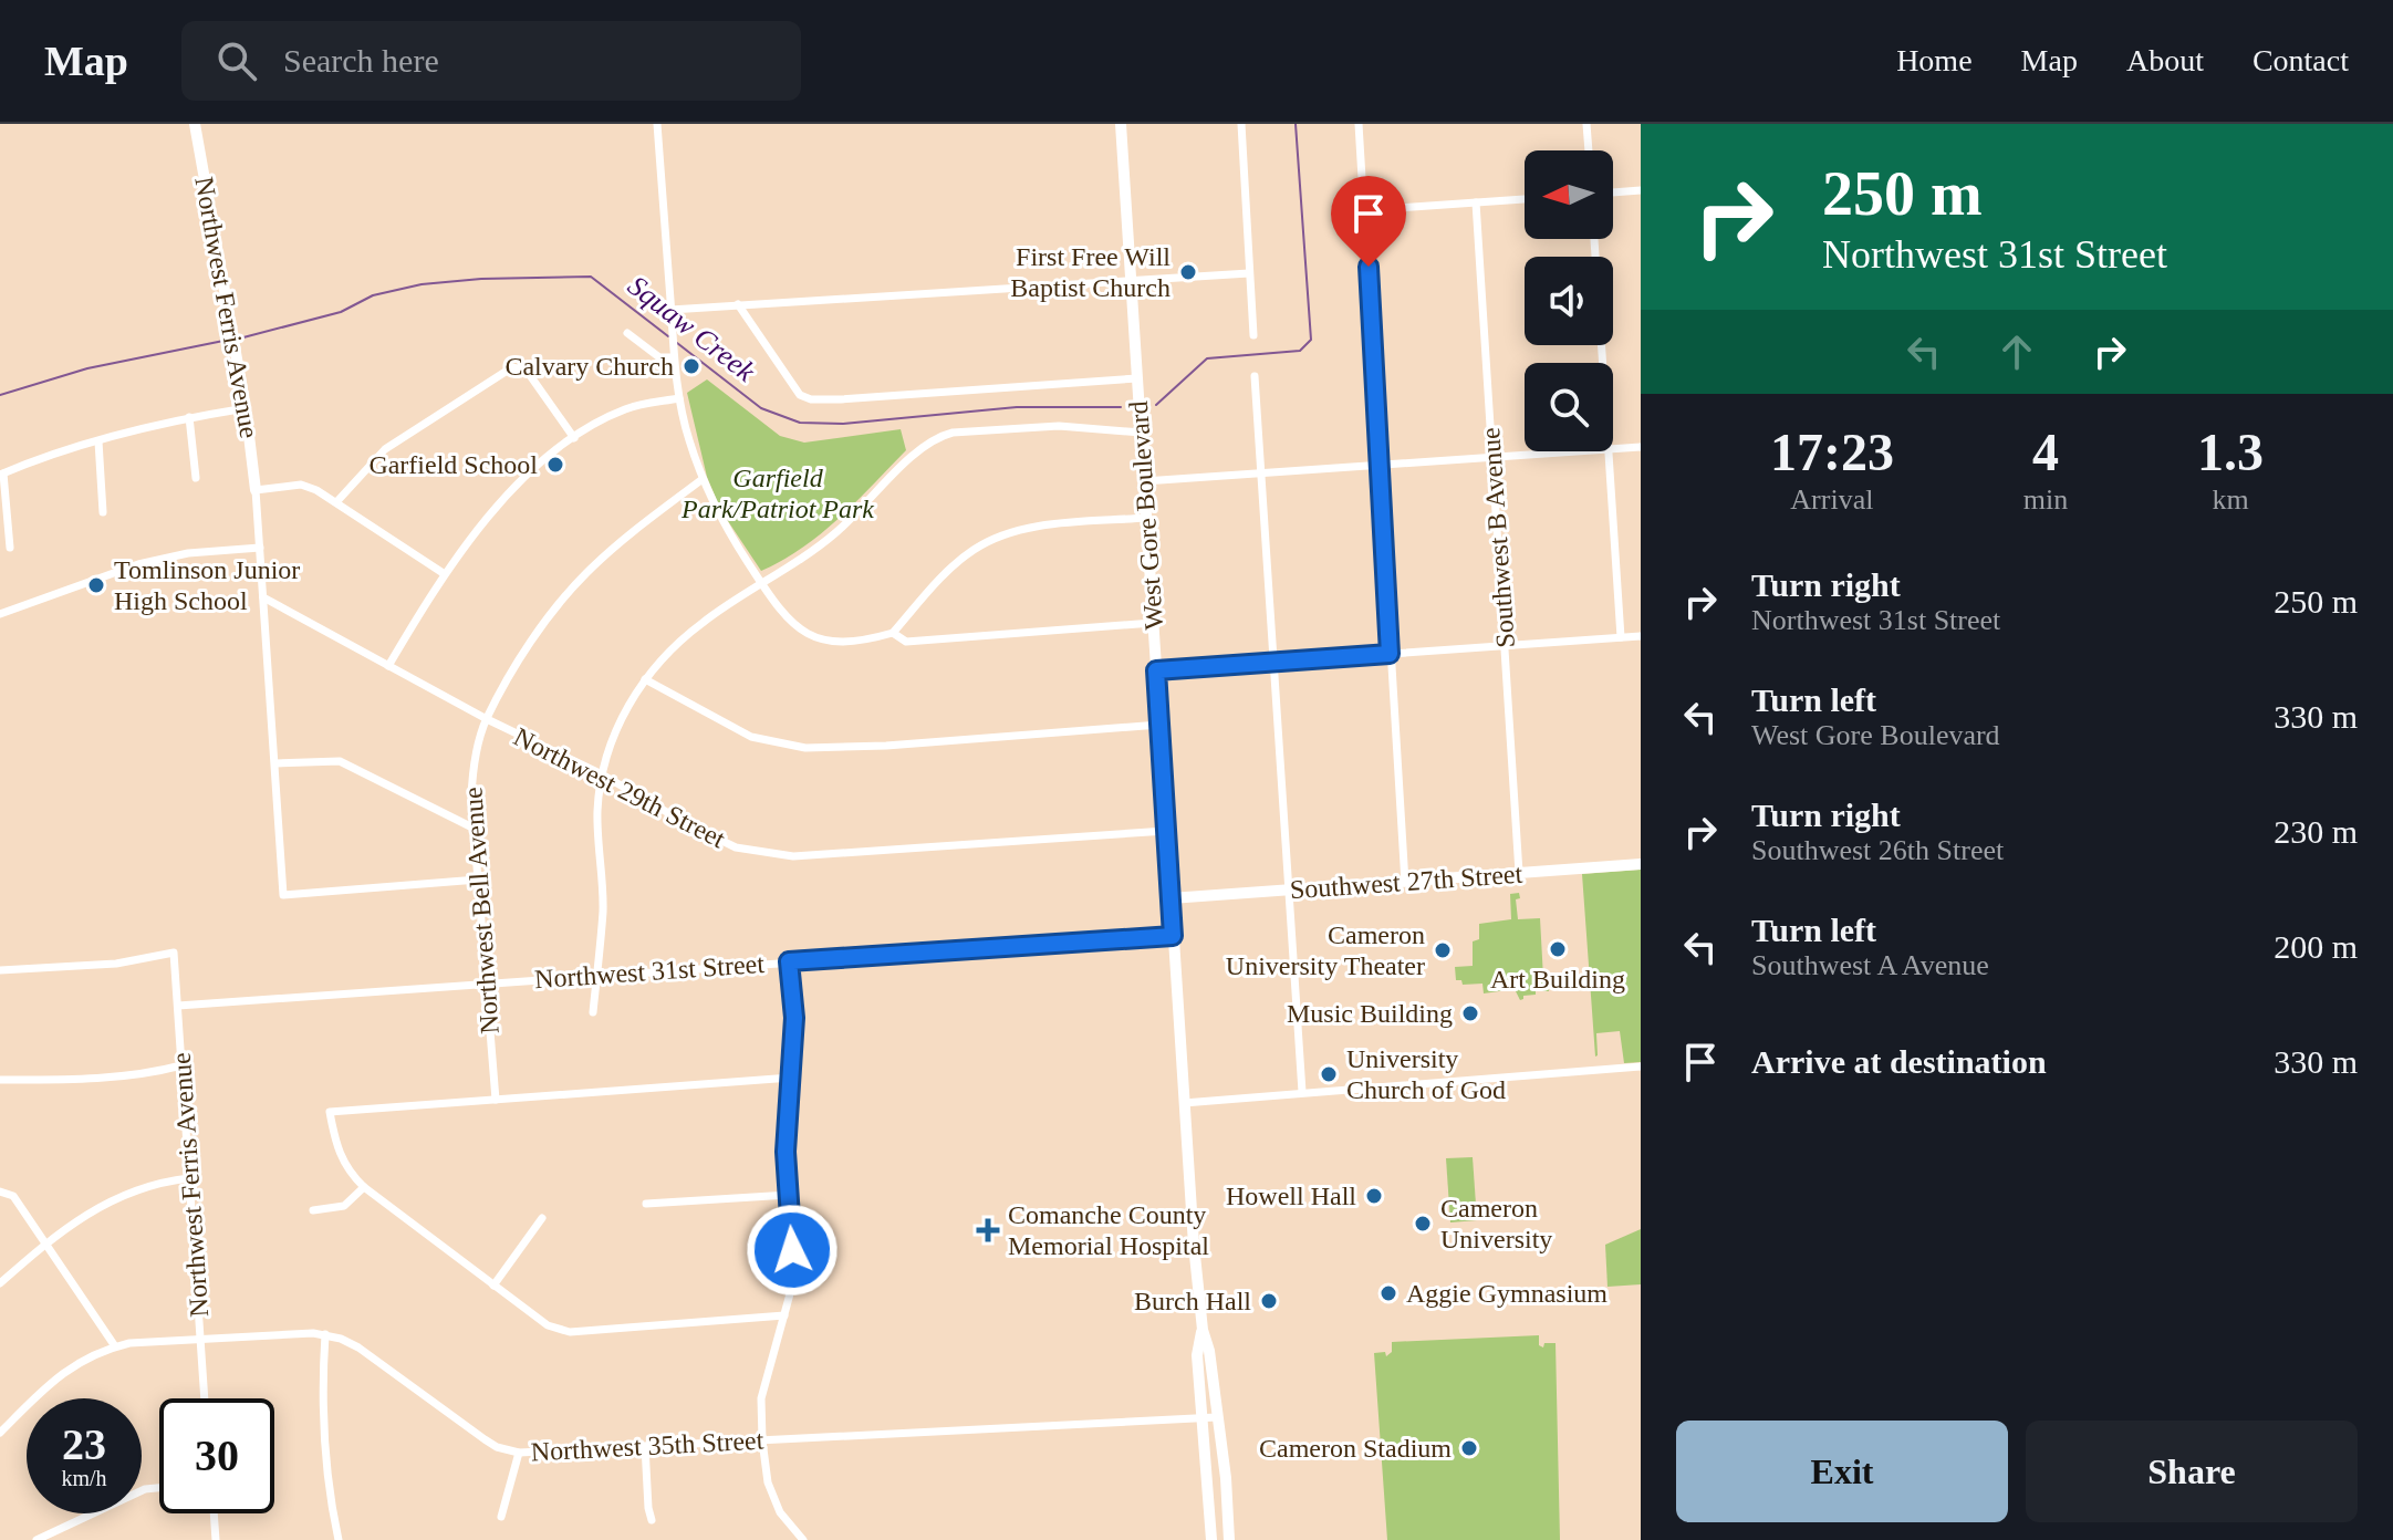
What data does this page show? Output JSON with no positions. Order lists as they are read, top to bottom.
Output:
{
  "streets": {
    "main road": ["Northwest Ferris Avenue", "West Gore Boulevard", "Southwest 27th Street"],
    "street": [
      "Southwest B Avenue",
      "Northwest 29th Street",
      "Northwest Bell Avenue",
      "Northwest 31st Street",
      "Northwest 35th Street"
    ]
  },
  "crossings": [
    ["Northwest Ferris Avenue", "Northwest 31st Street"],
    ["Northwest Ferris Avenue", "Northwest 35th Street"],
    ["West Gore Boulevard", "Northwest 29th Street"],
    ["West Gore Boulevard", "Southwest 27th Street"],
    ["West Gore Boulevard", "Northwest 31st Street"],
    ["West Gore Boulevard", "Northwest 35th Street"],
    ["Southwest B Avenue", "Southwest 27th Street"],
    ["Northwest 29th Street", "Northwest Bell Avenue"],
    ["Northwest Bell Avenue", "Northwest 31st Street"]
  ],
  "water": ["Squaw Creek"],
  "parks": ["Garfield Park/Patriot Park"],
  "places": {
    "other": [
      "First Free Will Baptist Church",
      "Calvary Church",
      "Garfield School",
      "Tomlinson Junior High School",
      "Art Building",
      "Cameron University Theater",
      "Music Building",
      "University Church of God",
      "Howell Hall",
      "Cameron University",
      "Aggie Gymnasium",
      "Burch Hall",
      "Cameron Stadium"
    ],
    "health": ["Comanche County Memorial Hospital"]
  },
  "north": "left",
  "page": {
    "header": "Map",
    "search": "Search here",
    "nav": [
      "Home",
      "Map",
      "About",
      "Contact"
    ],
    "turn": ["250 m", "Northwest 31st Street"],
    "eta": [
      "17:23",
      "Arrival",
      "4",
      "min",
      "1.3",
      "km"
    ],
    "list": [
      {
        "name": "Turn right",
        "note": "Northwest 31st Street",
        "value": "250 m"
      },
      {
        "name": "Turn left",
        "note": "West Gore Boulevard",
        "value": "330 m"
      },
      {
        "name": "Turn right",
        "note": "Southwest 26th Street",
        "value": "230 m"
      },
      {
        "name": "Turn left",
        "note": "Southwest A Avenue",
        "value": "200 m"
      },
      {
        "name": "Arrive at destination",
        "value": "330 m"
      }
    ],
    "speed": "23 km/h",
    "limit": "30",
    "buttons": ["Exit", "Share"]
  }
}
